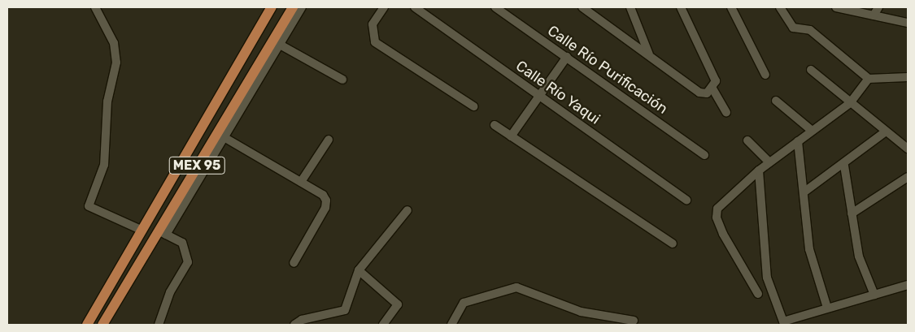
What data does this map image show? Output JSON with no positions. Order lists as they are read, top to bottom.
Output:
{
  "streets": {
    "main road": ["MEX 95"],
    "street": ["Calle Río Purificación", "Calle Río Yaqui"]
  }
}
